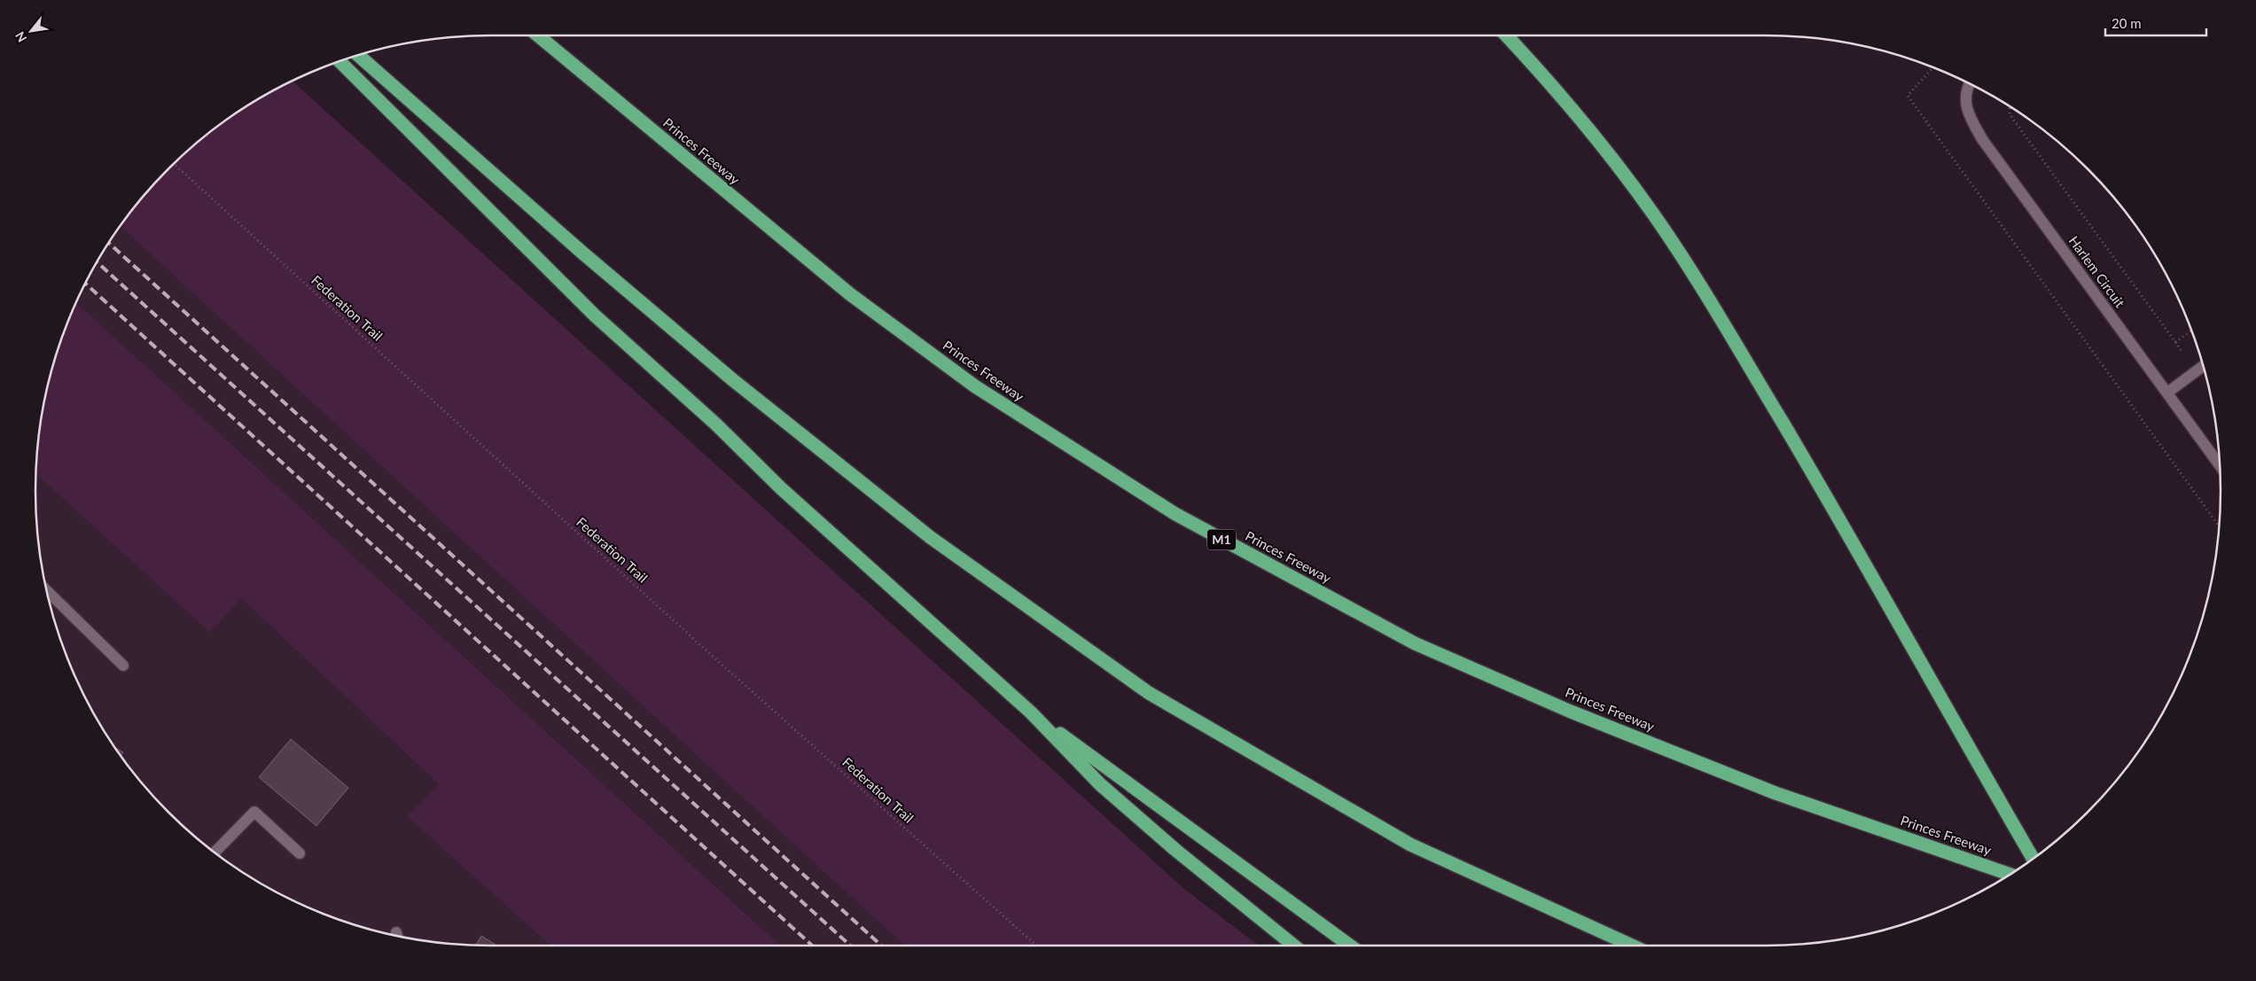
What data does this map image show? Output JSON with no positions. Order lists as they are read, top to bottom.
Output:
{
  "streets": {
    "highway": ["Princes Freeway", "M1"],
    "street": ["Harlem Circuit"],
    "path": ["Federation Trail"]
  },
  "scale_bar": "20 m",
  "north": "bottom left"
}
